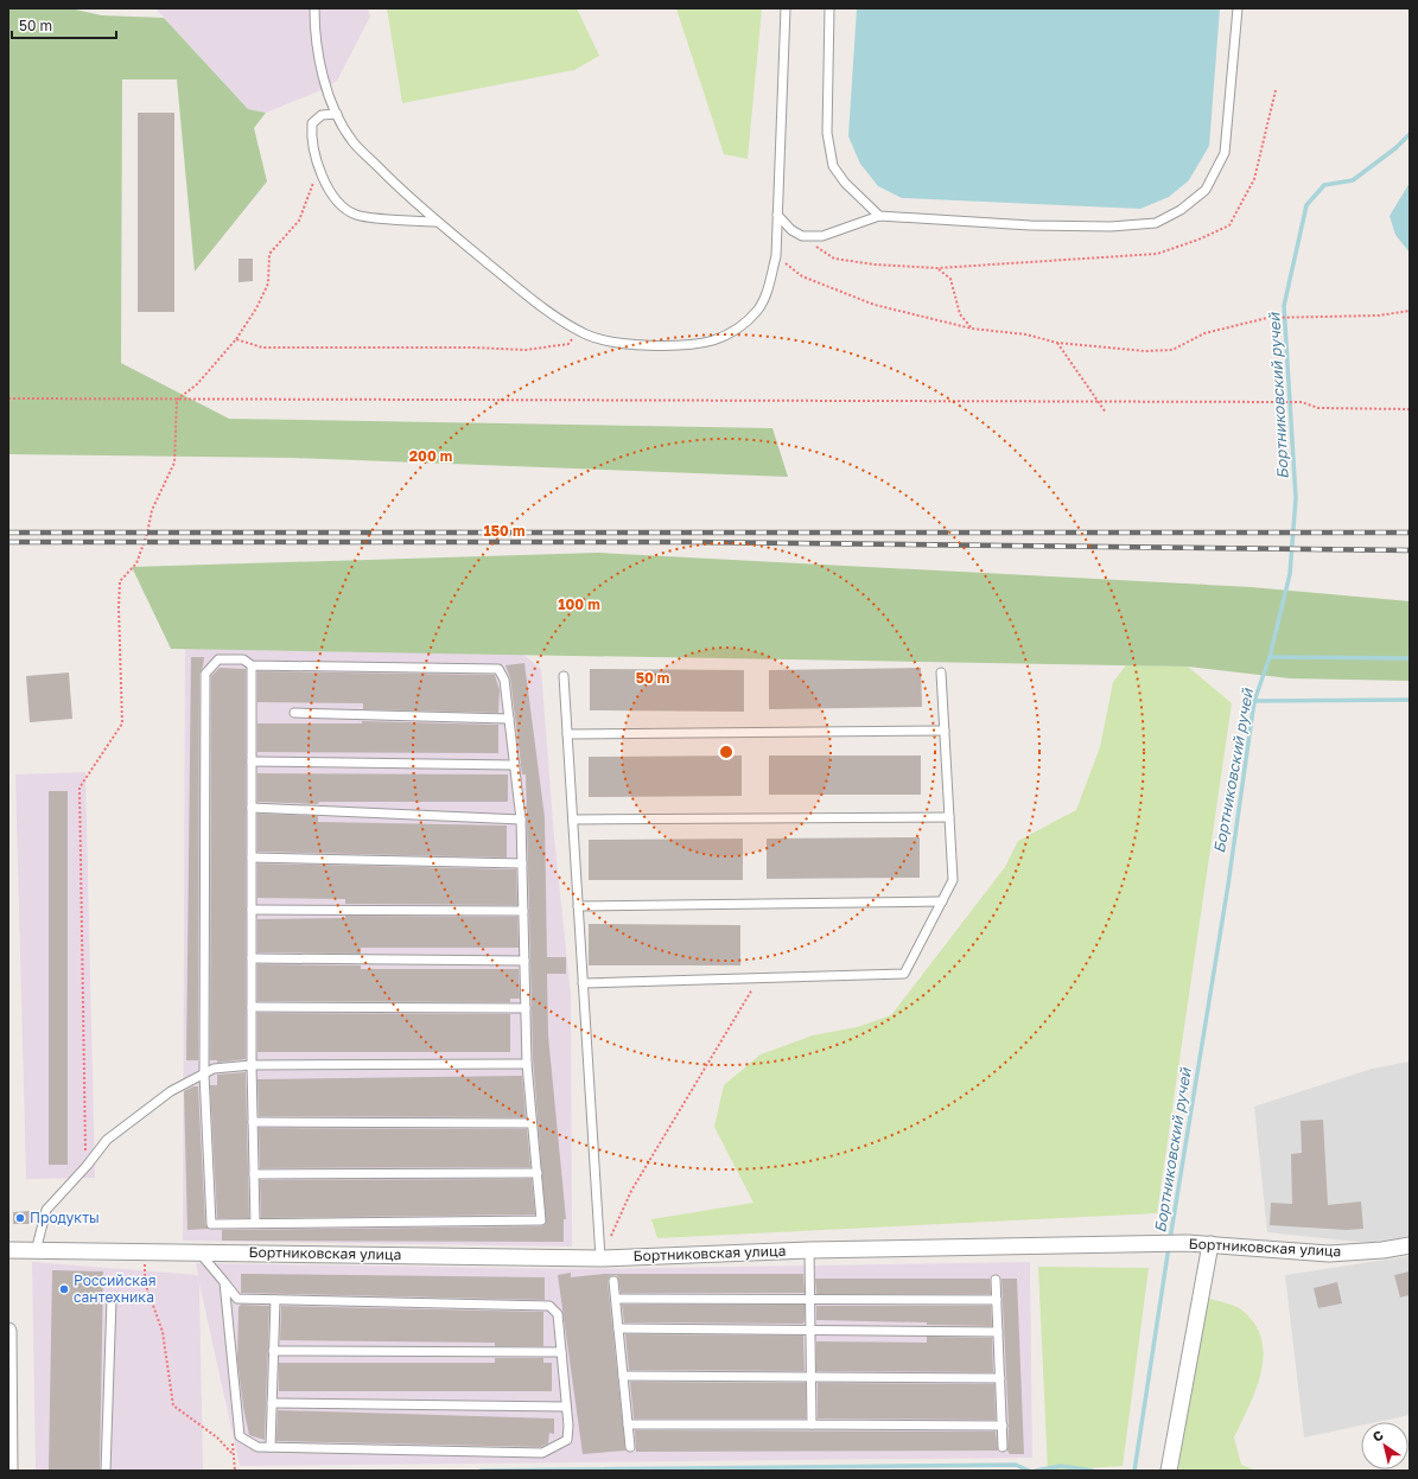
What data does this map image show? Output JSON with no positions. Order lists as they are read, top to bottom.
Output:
{
  "streets": {
    "street": ["Бортниковская улица"]
  },
  "water": ["Бортниковский ручей"],
  "places": ["Продукты", "Российская сантехника"],
  "scale_bar": "50 m",
  "north": "top left",
  "rings": [
    "200 m",
    "150 m",
    "100 m",
    "50 m"
  ]
}
